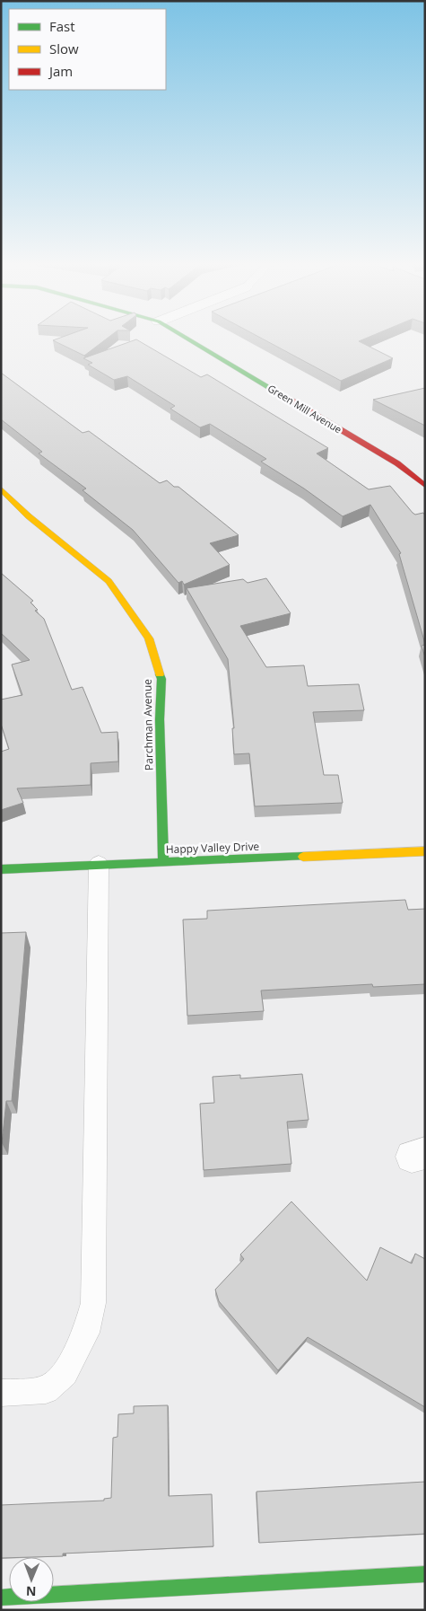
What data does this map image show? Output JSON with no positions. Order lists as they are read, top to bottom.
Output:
{
  "streets": {
    "street": ["Green Mill Avenue", "Parchman Avenue", "Happy Valley Drive"]
  },
  "crossings": [
    ["Parchman Avenue", "Happy Valley Drive"]
  ],
  "legend": ["Fast", "Slow", "Jam"],
  "north": "bottom"
}
